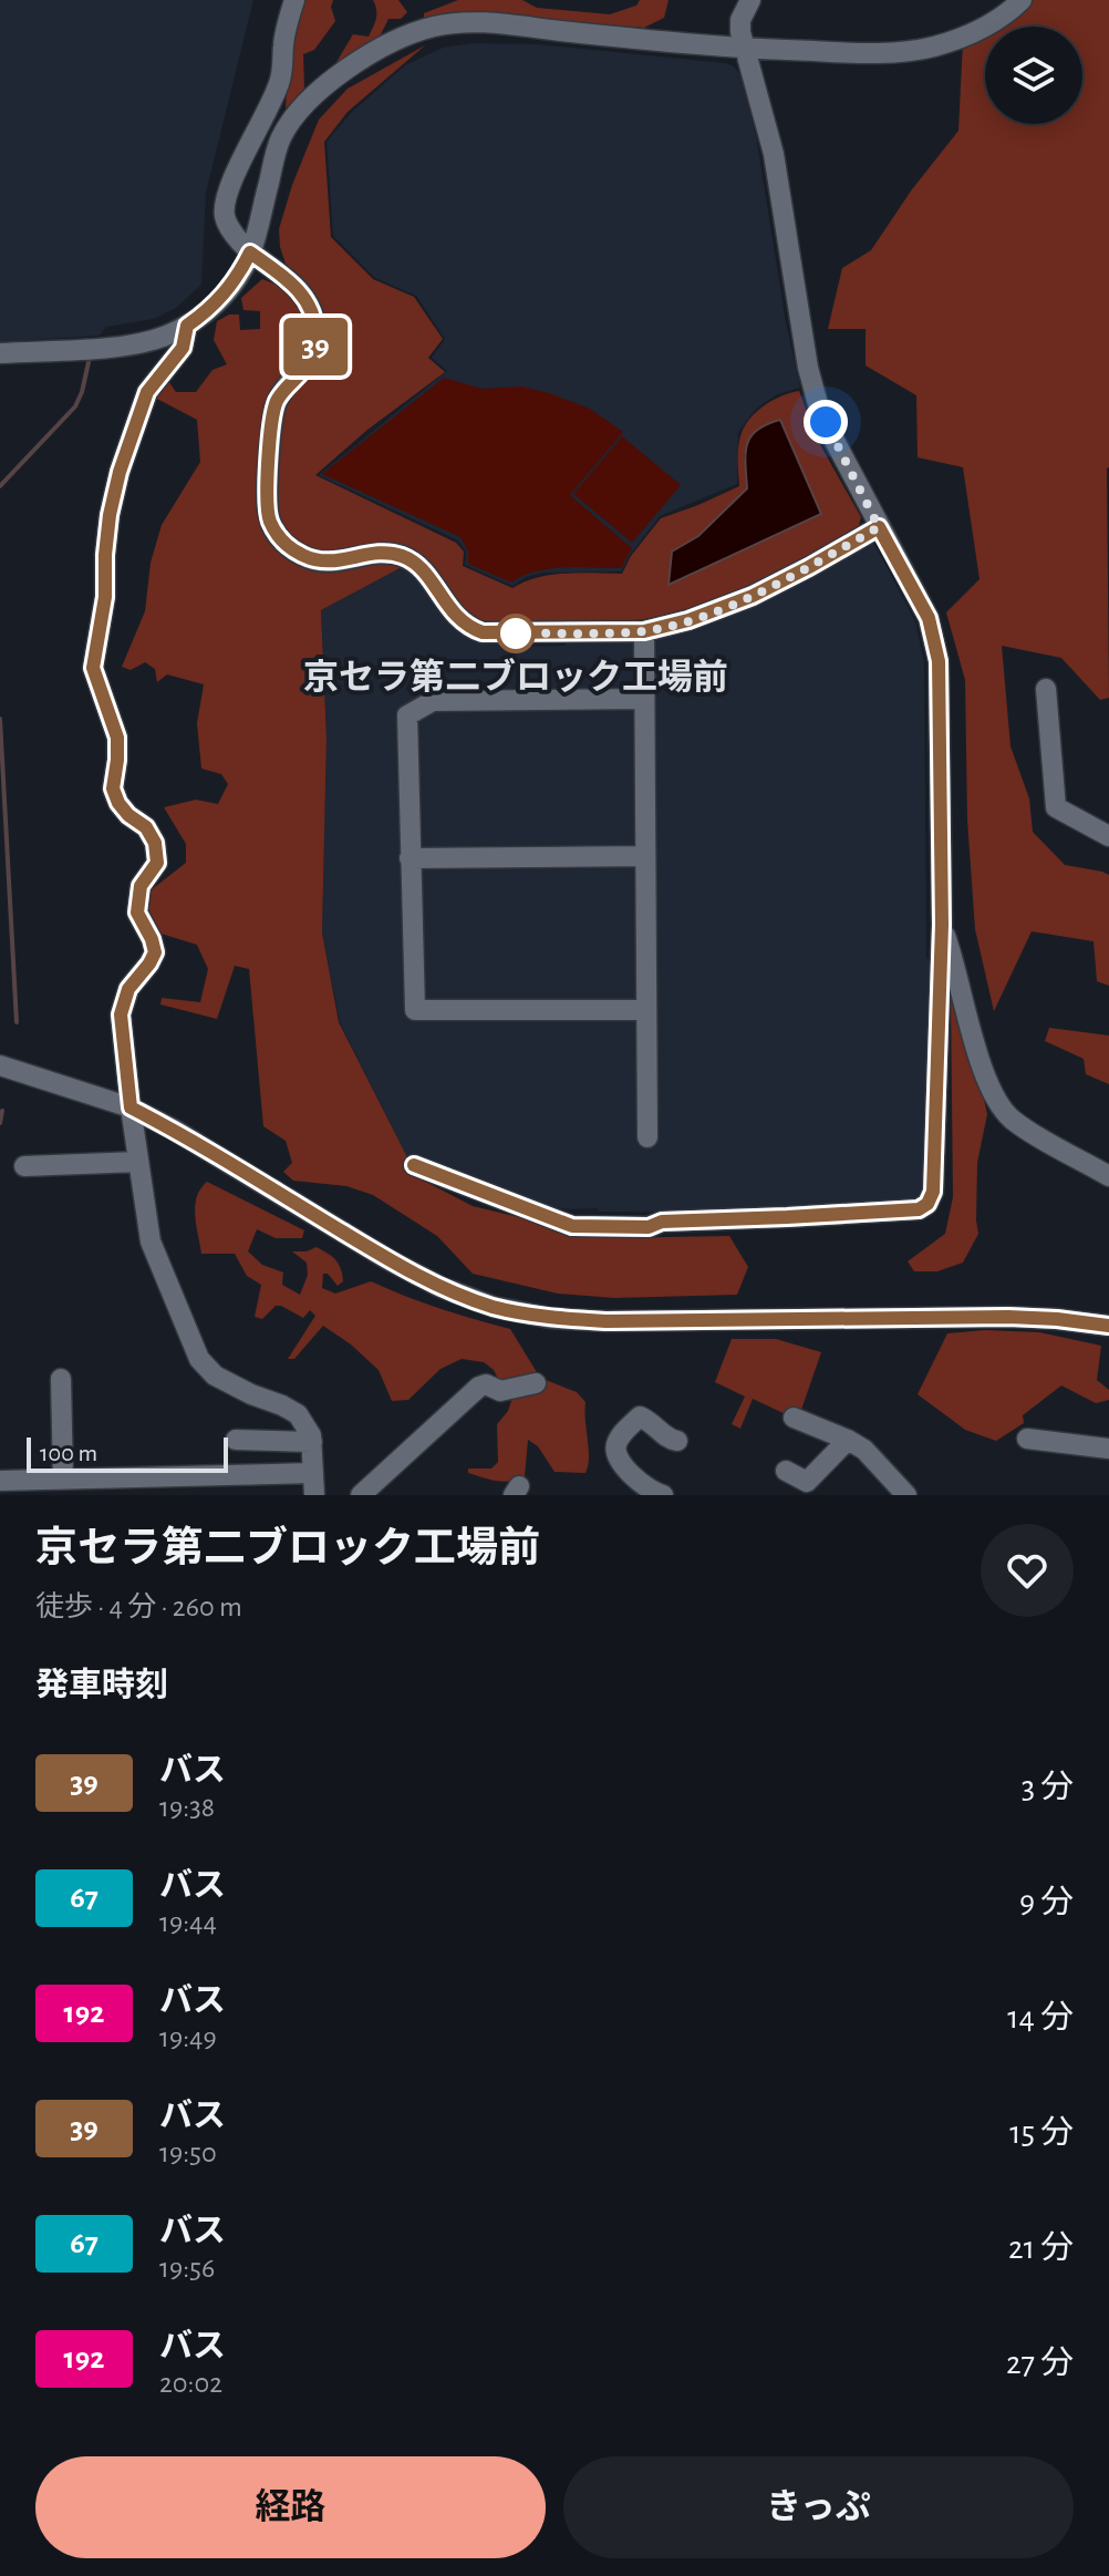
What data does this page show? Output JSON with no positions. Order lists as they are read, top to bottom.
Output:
{
  "places": ["京セラ第二ブロック工場前"],
  "lines": ["bus line 39"],
  "scale_bar": "100 m",
  "page": {
    "on_map": "39",
    "scale": "100 m",
    "heading": [
      ["京セラ第二ブロック工場前", "徒歩 · 4 分 · 260 m"],
      "発車時刻"
    ],
    "list": [
      {
        "mark": "39",
        "name": "バス",
        "note": "19:38",
        "value": "3 分"
      },
      {
        "mark": "67",
        "name": "バス",
        "note": "19:44",
        "value": "9 分"
      },
      {
        "mark": "192",
        "name": "バス",
        "note": "19:49",
        "value": "14 分"
      },
      {
        "mark": "39",
        "name": "バス",
        "note": "19:50",
        "value": "15 分"
      },
      {
        "mark": "67",
        "name": "バス",
        "note": "19:56",
        "value": "21 分"
      },
      {
        "mark": "192",
        "name": "バス",
        "note": "20:02",
        "value": "27 分"
      }
    ],
    "buttons": ["経路", "きっぷ"]
  }
}
